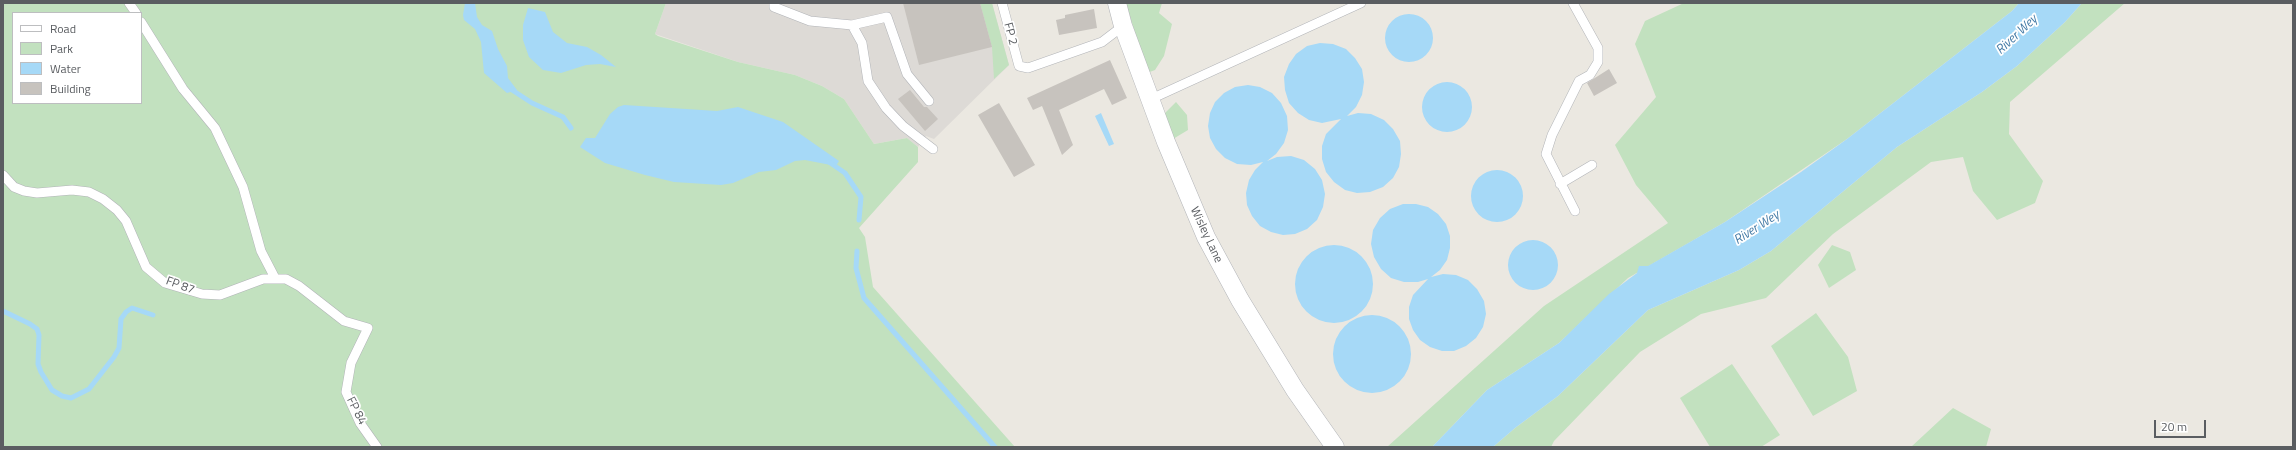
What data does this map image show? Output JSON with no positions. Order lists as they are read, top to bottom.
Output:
{
  "streets": {
    "street": ["Wisley Lane"],
    "lane": ["FP 2", "FP 87", "FP 84"]
  },
  "crossings": [
    ["FP 2", "Wisley Lane"],
    ["FP 87", "FP 84"]
  ],
  "water": ["River Wey"],
  "legend": [
    "Road",
    "Park",
    "Water",
    "Building"
  ],
  "scale_bar": "20 m"
}
